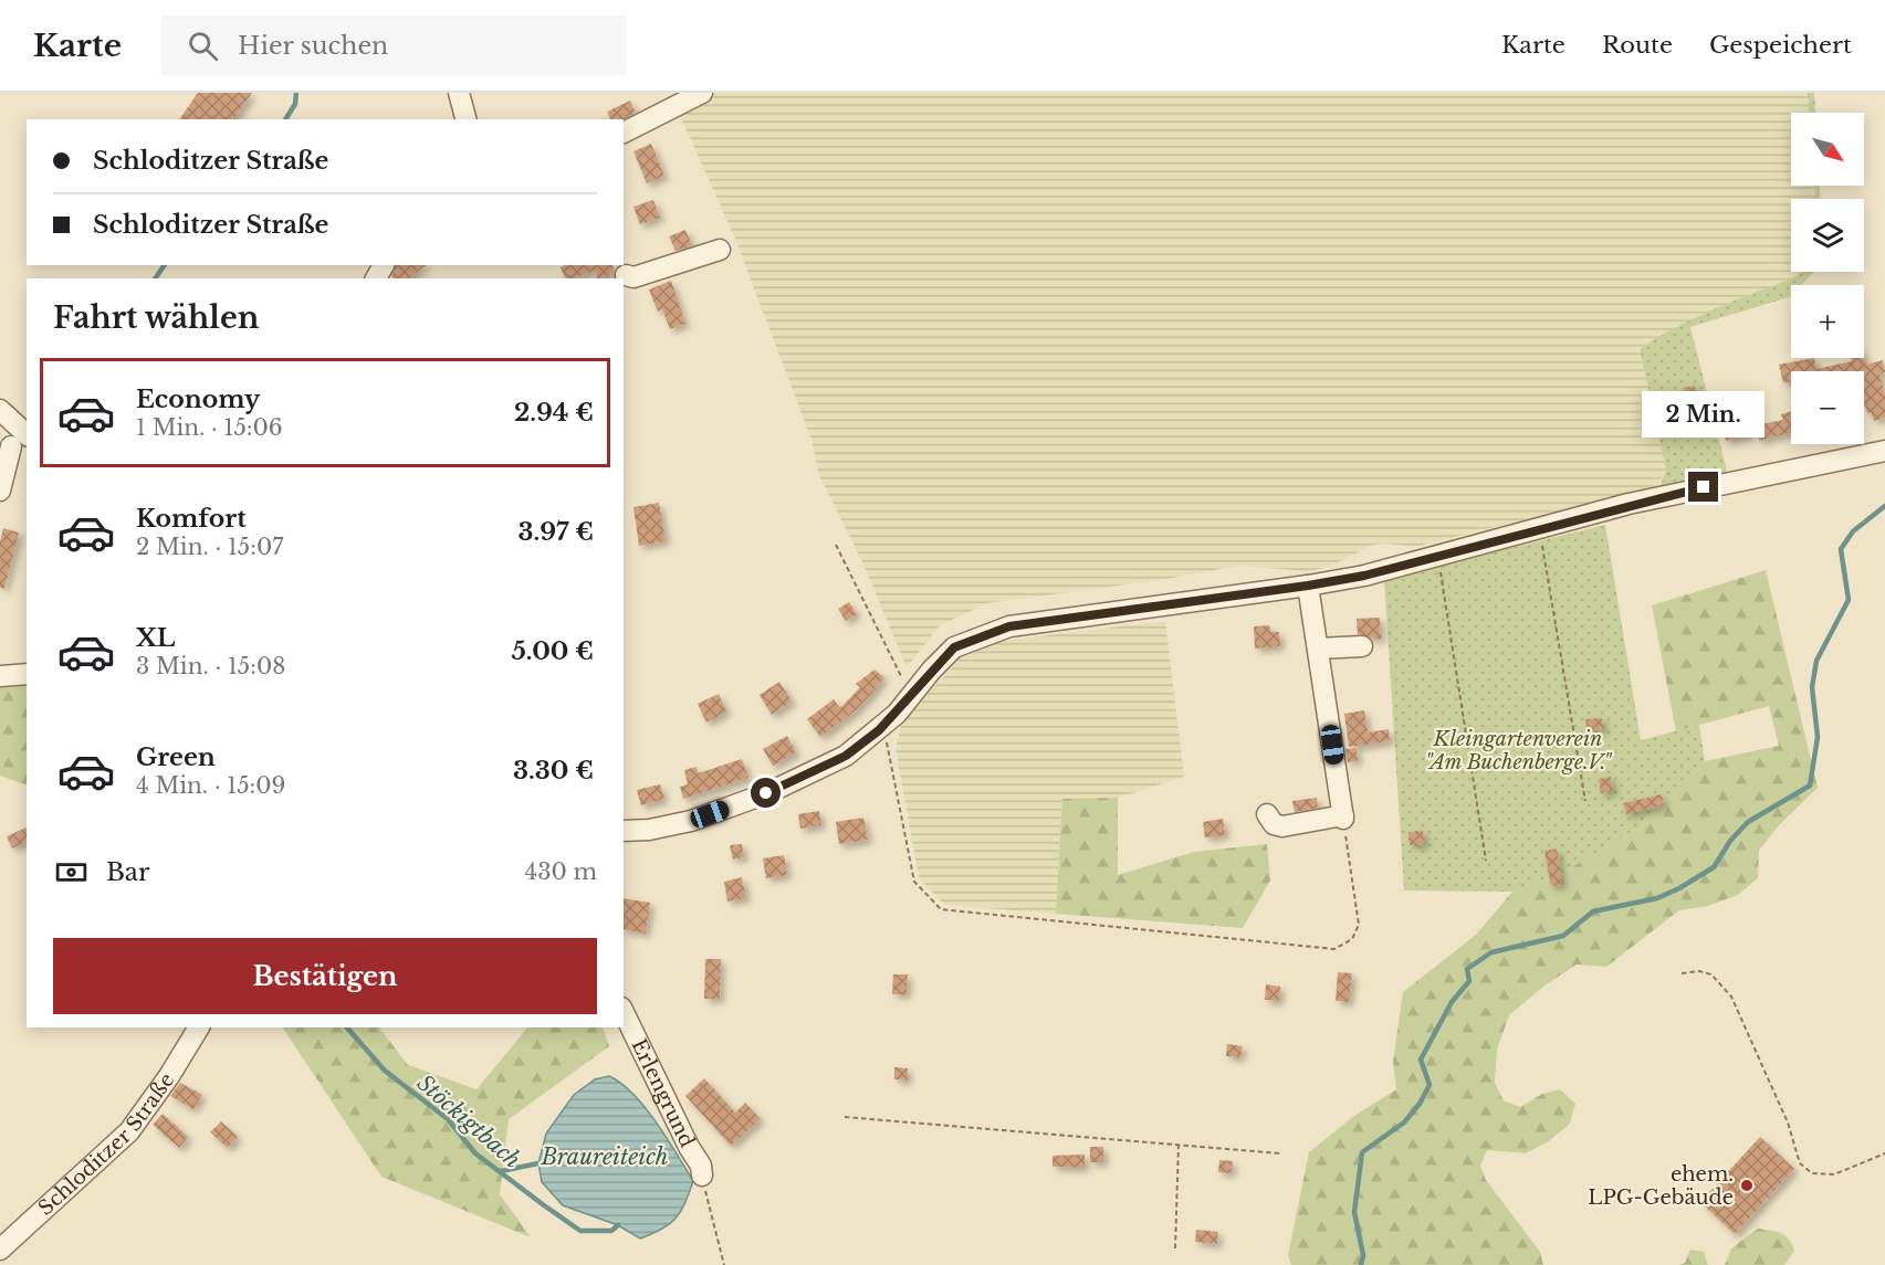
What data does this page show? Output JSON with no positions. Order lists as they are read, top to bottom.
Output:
{
  "streets": {
    "street": ["Erlengrund", "Schloditzer Straße"]
  },
  "water": ["Stöckigtbach", "Braureiteich"],
  "parks": ["Kleingartenverein \"Am Buchenberge.V.\""],
  "places": ["ehem. LPG-Gebäude"],
  "north": "bottom right",
  "page": {
    "header": "Karte",
    "search": "Hier suchen",
    "nav": ["Karte", "Route", "Gespeichert"],
    "map_buttons": ["+", "−"],
    "banner": ["Schloditzer Straße", "Schloditzer Straße"],
    "heading": "Fahrt wählen",
    "list": [
      {
        "name": "Economy",
        "note": "1 Min. · 15:06",
        "value": "2.94 €"
      },
      {
        "name": "Komfort",
        "note": "2 Min. · 15:07",
        "value": "3.97 €"
      },
      {
        "name": "XL",
        "note": "3 Min. · 15:08",
        "value": "5.00 €"
      },
      {
        "name": "Green",
        "note": "4 Min. · 15:09",
        "value": "3.30 €"
      }
    ],
    "bubble": "2 Min.",
    "pay": ["Bar", "430 m"],
    "buttons": "Bestätigen"
  }
}
